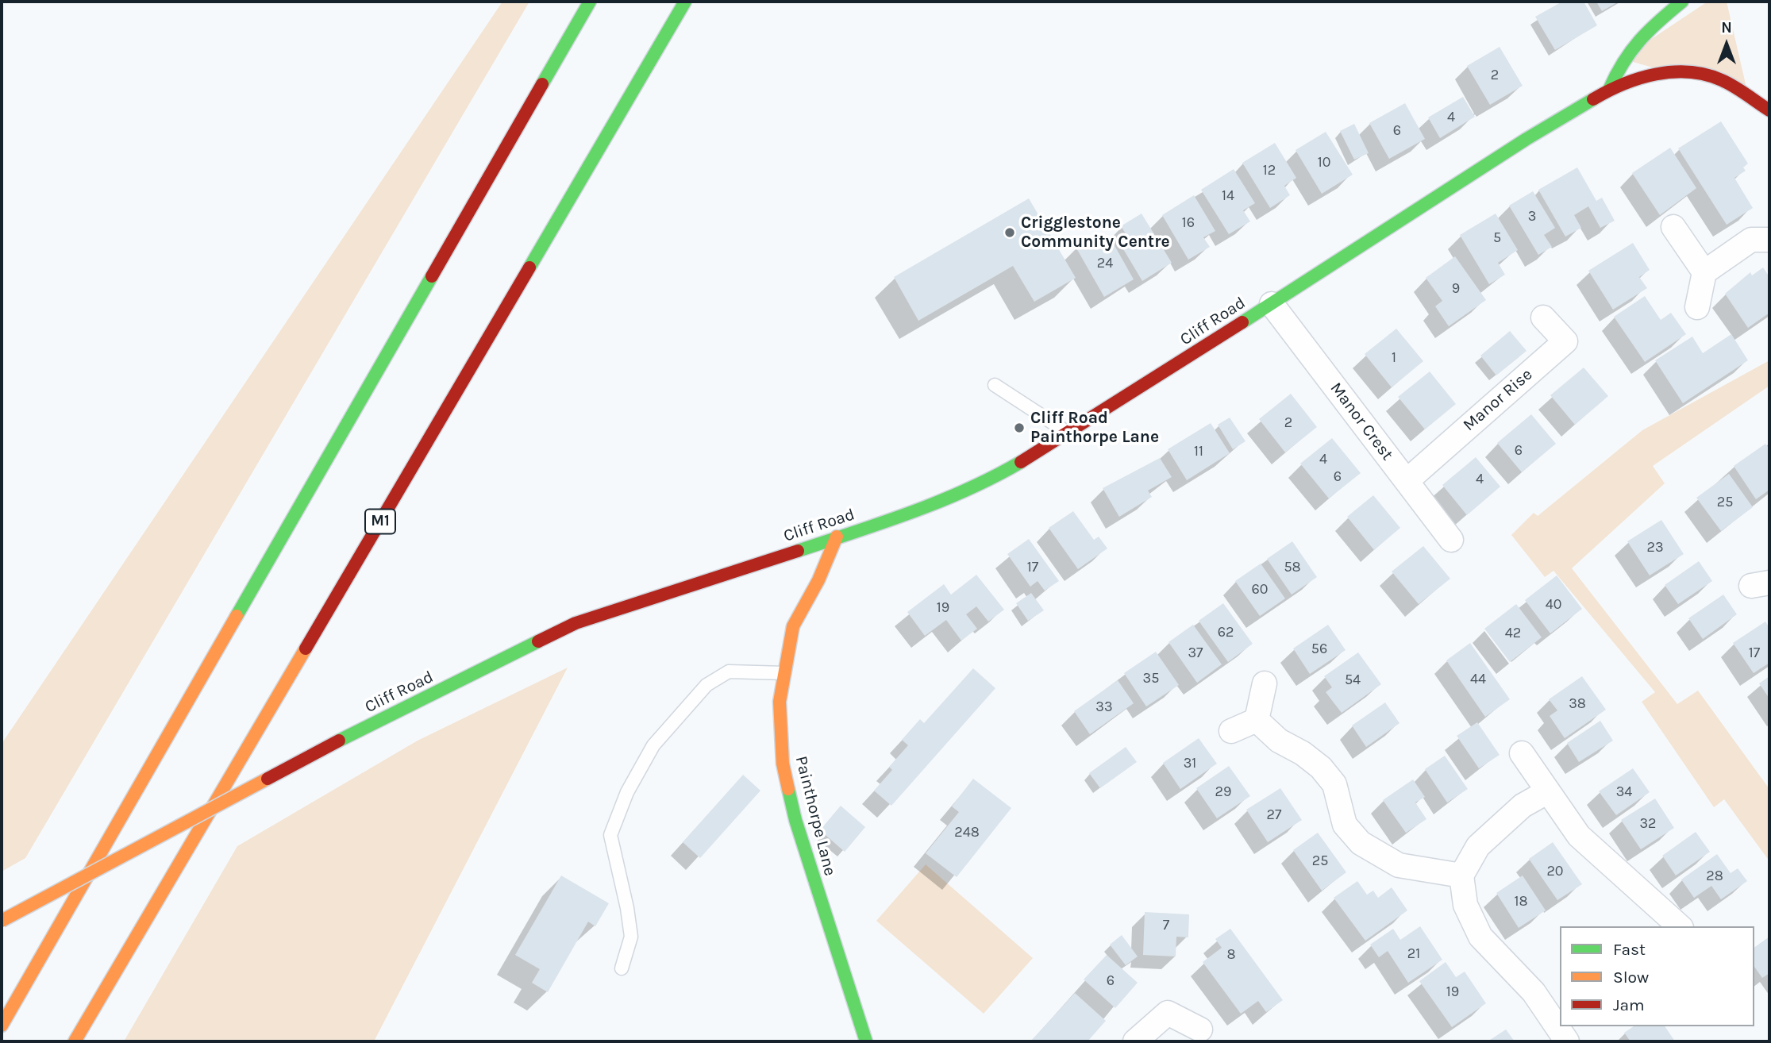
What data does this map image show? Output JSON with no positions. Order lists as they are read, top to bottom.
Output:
{
  "streets": {
    "main road": ["Cliff Road", "M1", "Painthorpe Lane"],
    "street": ["Manor Rise", "Manor Crest"]
  },
  "crossings": [
    ["Cliff Road", "Manor Crest"],
    ["Cliff Road", "Painthorpe Lane"],
    ["Manor Rise", "Manor Crest"]
  ],
  "places": ["Crigglestone Community Centre", "Cliff Road Painthorpe Lane"],
  "house_numbers": [
    "2",
    "4",
    "6",
    "10",
    "12",
    "14",
    "3",
    "16",
    "5",
    "24",
    "9",
    "1",
    "2",
    "6",
    "11",
    "4",
    "6",
    "4",
    "25",
    "23",
    "17",
    "58",
    "60",
    "40",
    "19",
    "62",
    "42",
    "56",
    "37",
    "17",
    "35",
    "44",
    "54",
    "38",
    "33",
    "31",
    "29",
    "34",
    "27",
    "32",
    "248",
    "25",
    "20",
    "28",
    "18",
    "7",
    "21",
    "8",
    "6",
    "19"
  ],
  "legend": ["Fast", "Slow", "Jam"],
  "north": "top"
}
